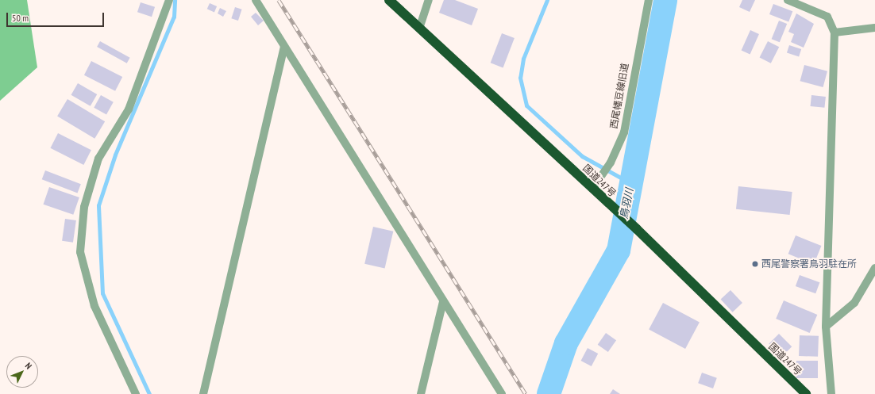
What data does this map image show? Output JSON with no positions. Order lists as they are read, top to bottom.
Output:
{
  "streets": {
    "highway": ["国道247号"],
    "street": ["西尾幡豆線旧道"]
  },
  "crossings": [
    ["西尾幡豆線旧道", "国道247号"]
  ],
  "water": ["鳥羽川"],
  "places": ["西尾警察署鳥羽駐在所"],
  "scale_bar": "50 m",
  "north": "top right"
}
